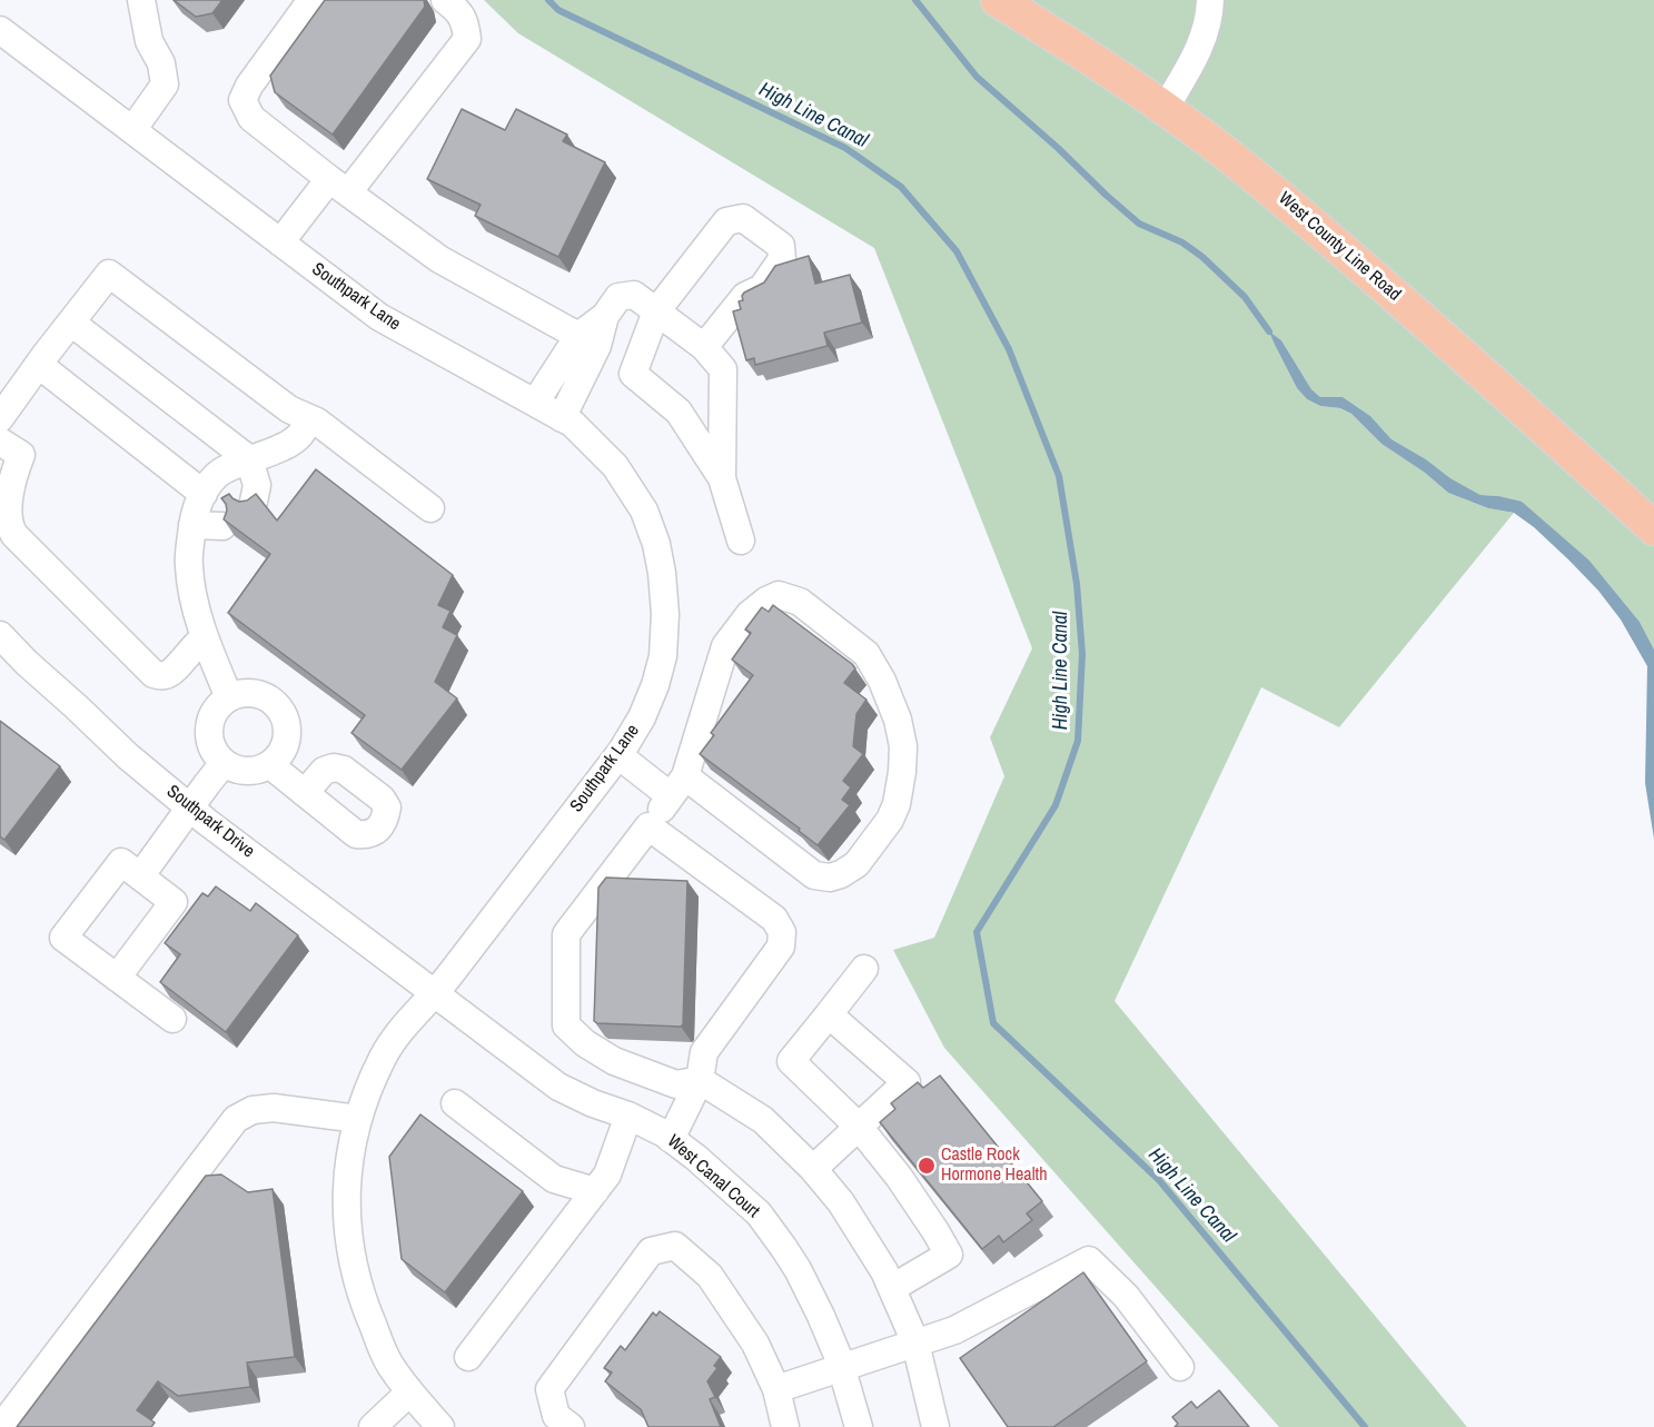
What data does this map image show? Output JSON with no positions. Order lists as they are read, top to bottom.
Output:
{
  "streets": {
    "main road": ["West County Line Road"],
    "street": ["Southpark Lane", "Southpark Drive", "West Canal Court"]
  },
  "crossings": [
    ["Southpark Lane", "Southpark Drive"],
    ["Southpark Lane", "West Canal Court"],
    ["Southpark Drive", "West Canal Court"]
  ],
  "water": ["High Line Canal"],
  "places": ["Castle Rock Hormone Health"]
}
